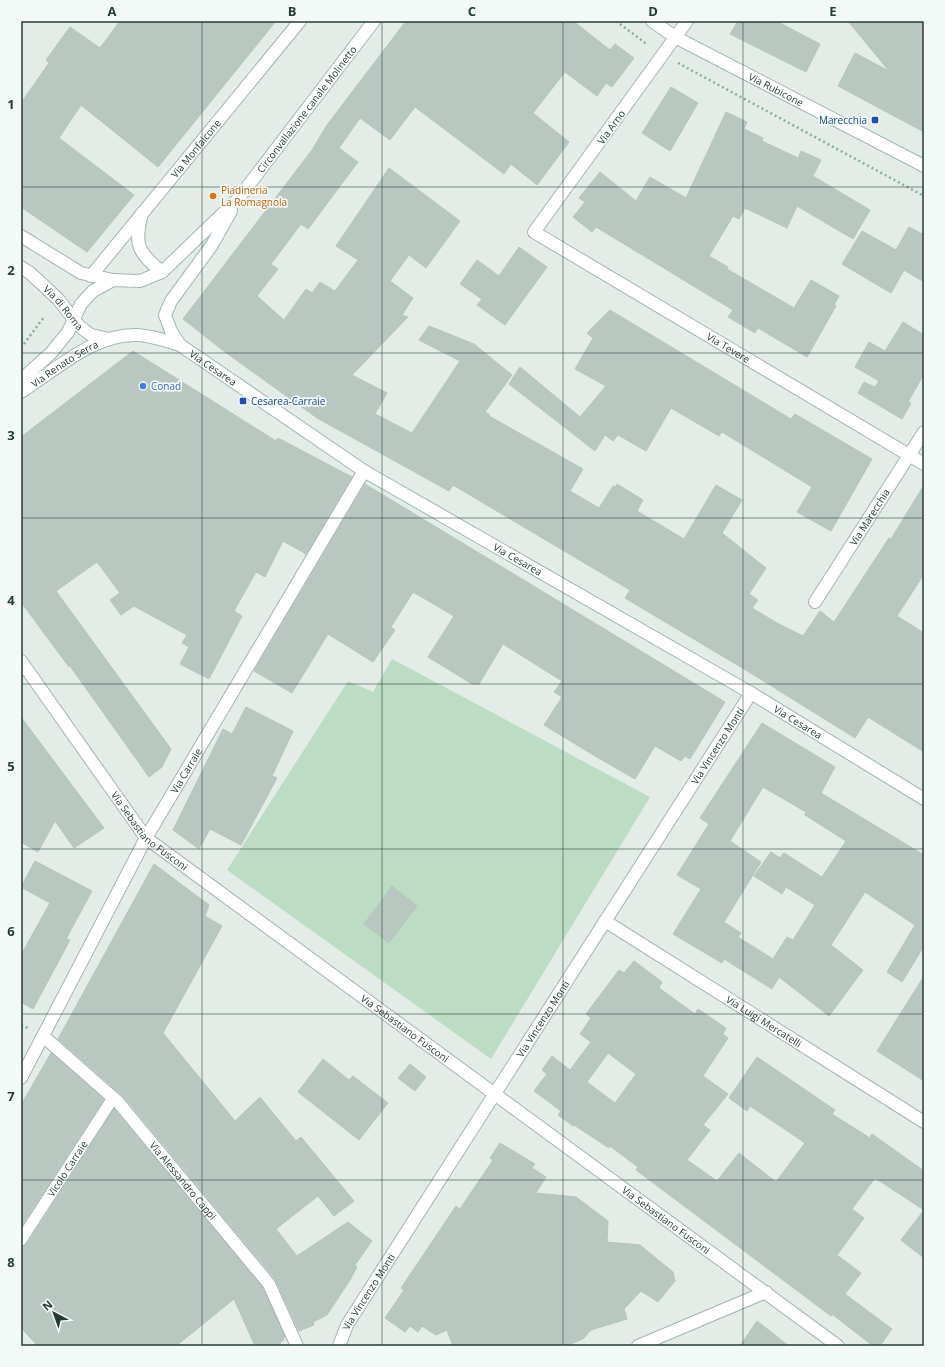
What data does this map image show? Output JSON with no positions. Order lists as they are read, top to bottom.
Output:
{
  "streets": {
    "street": [
      "Via Rubicone",
      "Circonvallazione canale Molinetto",
      "Via Arno",
      "Via Monfalcone",
      "Via di Roma",
      "Via Tevere",
      "Via Renato Serra",
      "Via Cesarea",
      "Via Marecchia",
      "Via Vincenzo Monti",
      "Via Carraie",
      "Via Sebastiano Fusconi",
      "Via Luigi Mercatelli",
      "Via Alessandro Cappi"
    ],
    "lane": ["Vicolo Carraie"]
  },
  "crossings": [
    ["Via Rubicone", "Via Arno"],
    ["Via Arno", "Via Tevere"],
    ["Via di Roma", "Via Renato Serra"],
    ["Via di Roma", "Via Cesarea"],
    ["Via Tevere", "Via Marecchia"],
    ["Via Renato Serra", "Via Cesarea"],
    ["Via Cesarea", "Via Vincenzo Monti"],
    ["Via Cesarea", "Via Carraie"],
    ["Via Vincenzo Monti", "Via Sebastiano Fusconi"],
    ["Via Vincenzo Monti", "Via Luigi Mercatelli"],
    ["Via Carraie", "Via Sebastiano Fusconi"],
    ["Via Carraie", "Via Alessandro Cappi"],
    ["Vicolo Carraie", "Via Alessandro Cappi"]
  ],
  "places": {
    "transit": ["Marecchia", "Cesarea-Carraie"],
    "other": ["Piadineria La Romagnola", "Conad"]
  },
  "north": "top left",
  "grid": {
    "columns": [
      "A",
      "B",
      "C",
      "D",
      "E"
    ],
    "rows": [
      "1",
      "2",
      "3",
      "4",
      "5",
      "6",
      "7",
      "8"
    ]
  }
}
